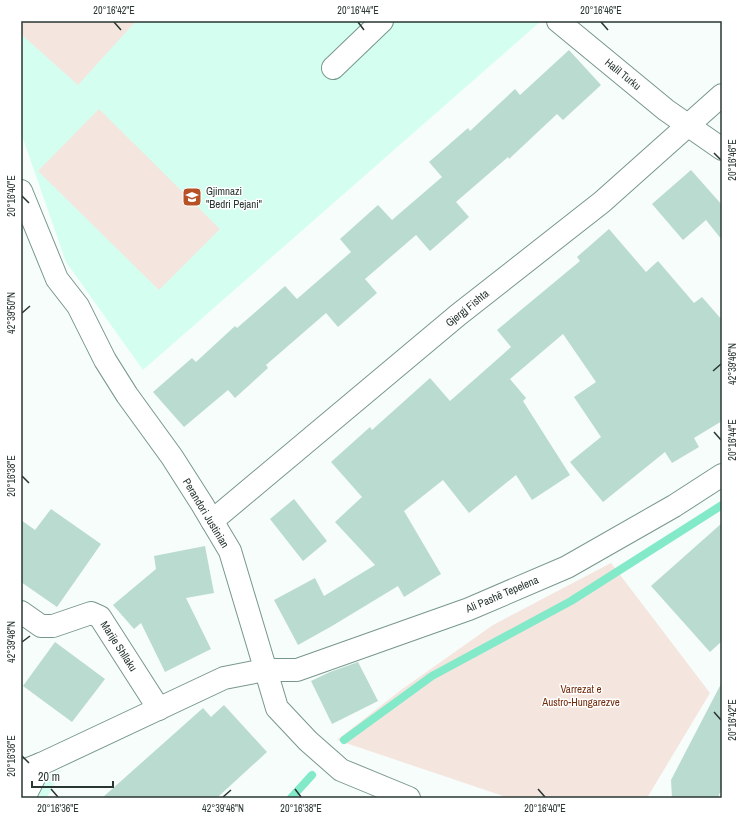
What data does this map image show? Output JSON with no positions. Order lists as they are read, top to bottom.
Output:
{
  "streets": {
    "street": [
      "Halil Turku",
      "Gjergj Fishta",
      "Perandori Justinian",
      "Ali Pashë Tepelena",
      "Marije Shllaku"
    ]
  },
  "crossings": [
    ["Halil Turku", "Gjergj Fishta"],
    ["Gjergj Fishta", "Perandori Justinian"],
    ["Perandori Justinian", "Ali Pashë Tepelena"]
  ],
  "parks": ["Varrezat e Austro-Hungarezve"],
  "places": {
    "school or university": ["Gjimnazi \"Bedri Pejani\""]
  },
  "scale_bar": "20 m",
  "coordinates": [
    "20°16'42\"E",
    "20°16'44\"E",
    "20°16'46\"E",
    "20°16'40\"E",
    "42°39'50\"N",
    "42°39'46\"N",
    "20°16'38\"E",
    "42°39'48\"N",
    "20°16'36\"E"
  ]
}
